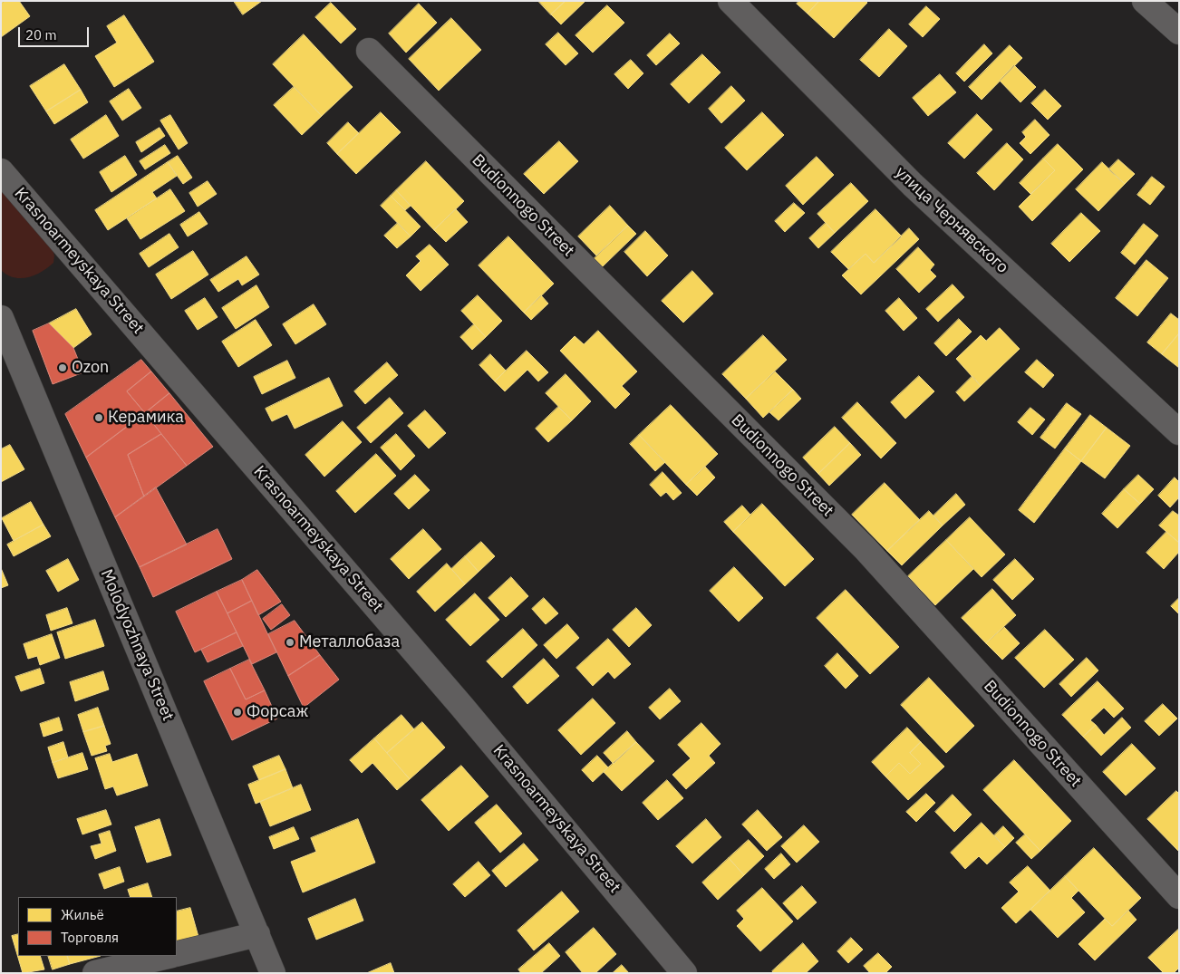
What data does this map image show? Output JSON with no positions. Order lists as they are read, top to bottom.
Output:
{
  "streets": {
    "street": [
      "Budionnogo Street",
      "улица Чернявского",
      "Krasnoarmeyskaya Street",
      "Molodyozhnaya Street"
    ]
  },
  "places": [
    "Ozon",
    "Керамика",
    "Металлобаза",
    "Форсаж"
  ],
  "legend": ["Жильё", "Торговля"],
  "scale_bar": "20 m"
}
